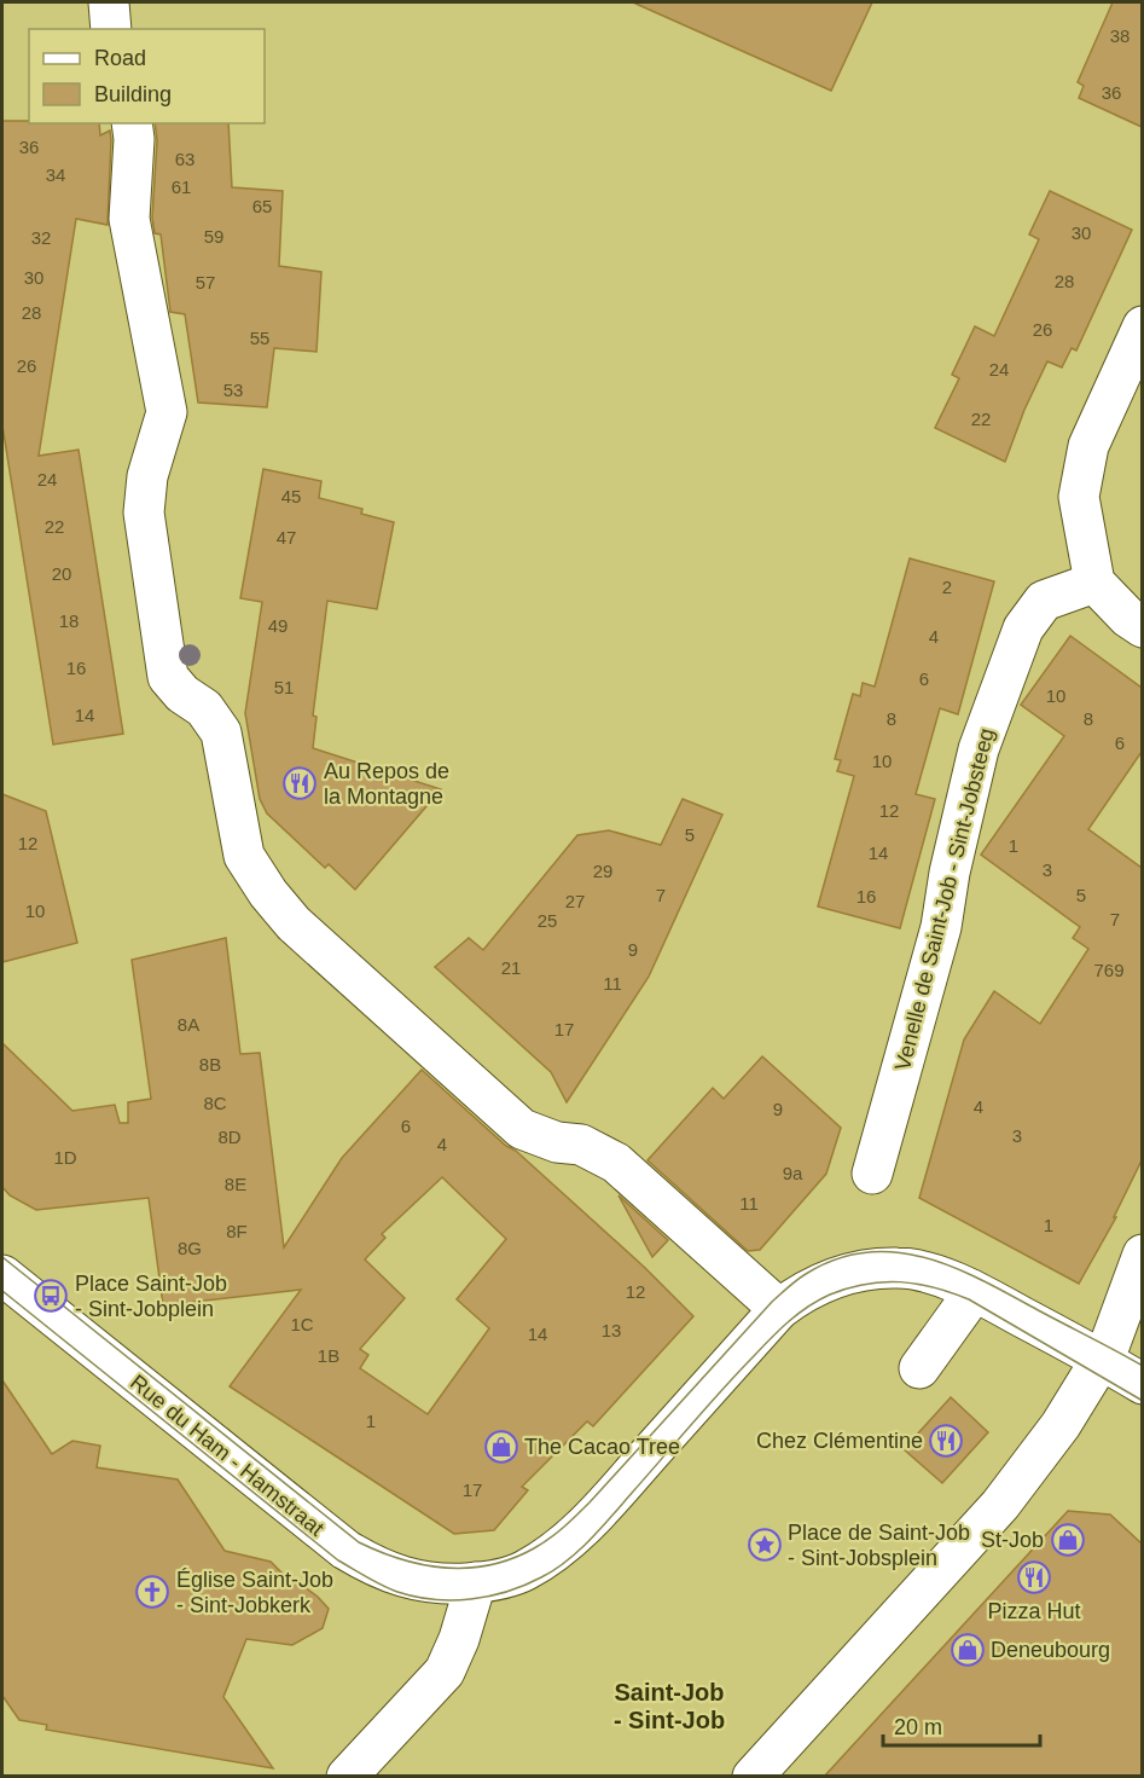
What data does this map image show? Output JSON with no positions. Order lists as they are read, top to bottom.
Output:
{
  "streets": {
    "street": ["Venelle de Saint-Job - Sint-Jobsteeg", "Rue du Ham - Hamstraat"]
  },
  "districts": ["Saint-Job - Sint-Job"],
  "places": {
    "restaurant": ["Au Repos de la Montagne", "Chez Clémentine", "Pizza Hut"],
    "bus stop": ["Place Saint-Job - Sint-Jobplein"],
    "shop": ["The Cacao Tree", "St-Job", "Deneubourg"],
    "place": ["Place de Saint-Job - Sint-Jobsplein"],
    "church": ["Église Saint-Job - Sint-Jobkerk"]
  },
  "house_numbers": [
    "38",
    "36",
    "36",
    "63",
    "34",
    "61",
    "65",
    "30",
    "59",
    "32",
    "30",
    "28",
    "57",
    "28",
    "26",
    "55",
    "26",
    "24",
    "53",
    "22",
    "24",
    "45",
    "22",
    "47",
    "20",
    "2",
    "18",
    "49",
    "4",
    "16",
    "6",
    "51",
    "10",
    "14",
    "8",
    "8",
    "6",
    "10",
    "12",
    "5",
    "12",
    "1",
    "14",
    "3",
    "29",
    "7",
    "5",
    "16",
    "27",
    "10",
    "7",
    "25",
    "9",
    "21",
    "769",
    "11",
    "8A",
    "17",
    "8B",
    "8C",
    "4",
    "9",
    "6",
    "3",
    "8D",
    "4",
    "1D",
    "9a",
    "8E",
    "11",
    "1",
    "8F",
    "8G",
    "12",
    "1C",
    "13",
    "14",
    "1B",
    "1",
    "17"
  ],
  "legend": ["Road", "Building"],
  "scale_bar": "20 m"
}
